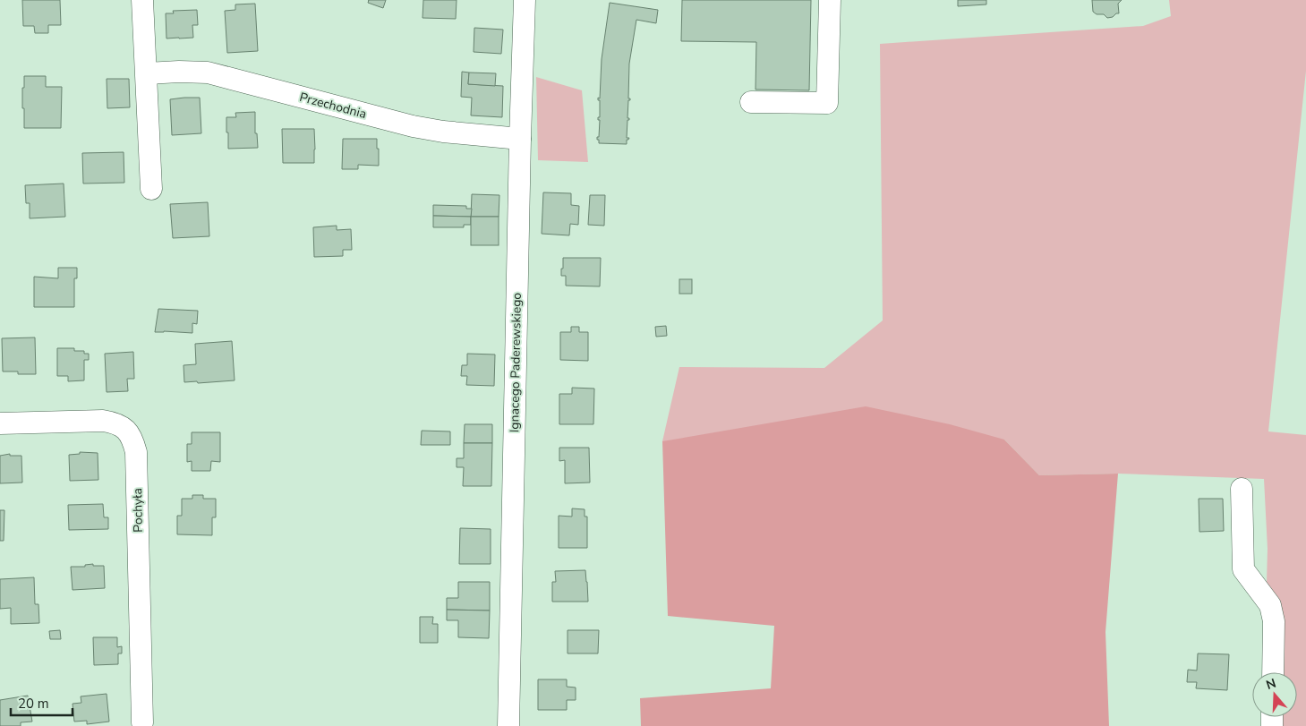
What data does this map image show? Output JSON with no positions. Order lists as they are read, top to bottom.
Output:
{
  "streets": {
    "street": ["Przechodnia", "Ignacego Paderewskiego", "Pochyła"]
  },
  "crossings": [
    ["Przechodnia", "Ignacego Paderewskiego"]
  ],
  "scale_bar": "20 m",
  "north": "top"
}
